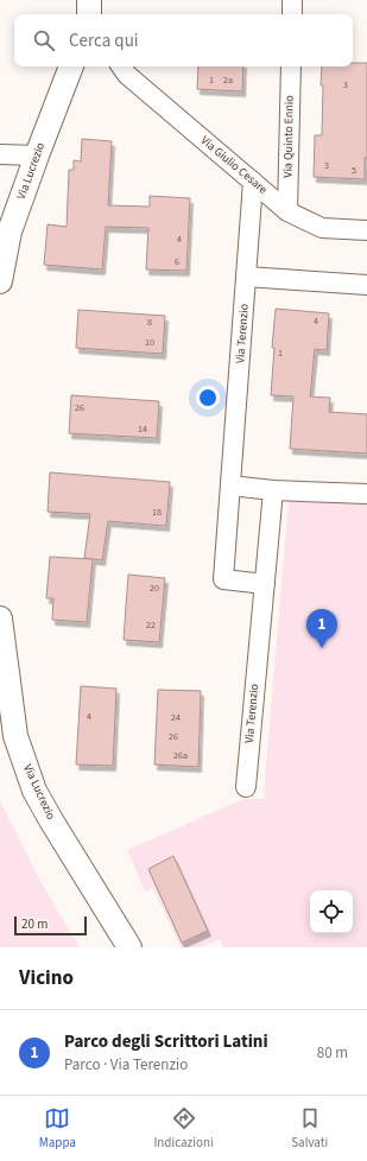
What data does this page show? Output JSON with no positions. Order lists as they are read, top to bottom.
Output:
{
  "streets": {
    "street": [
      "Via Quinto Ennio",
      "Via Giulio Cesare",
      "Via Lucrezio",
      "Via Terenzio"
    ]
  },
  "crossings": [
    ["Via Quinto Ennio", "Via Giulio Cesare"],
    ["Via Giulio Cesare", "Via Terenzio"]
  ],
  "house_numbers": [
    "1",
    "2a",
    "3",
    "3",
    "5",
    "4",
    "6",
    "4",
    "8",
    "10",
    "1",
    "26",
    "14",
    "18",
    "20",
    "22",
    "4",
    "24",
    "26",
    "26a"
  ],
  "scale_bar": "20 m",
  "page": {
    "search": "Cerca qui",
    "pins": "1",
    "scale": "20 m",
    "heading": "Vicino",
    "list": [
      {
        "mark": "1",
        "name": "Parco degli Scrittori Latini",
        "note": "Parco · Via Terenzio",
        "value": "80 m"
      }
    ],
    "nav": ["Mappa", "Indicazioni", "Salvati"]
  }
}
